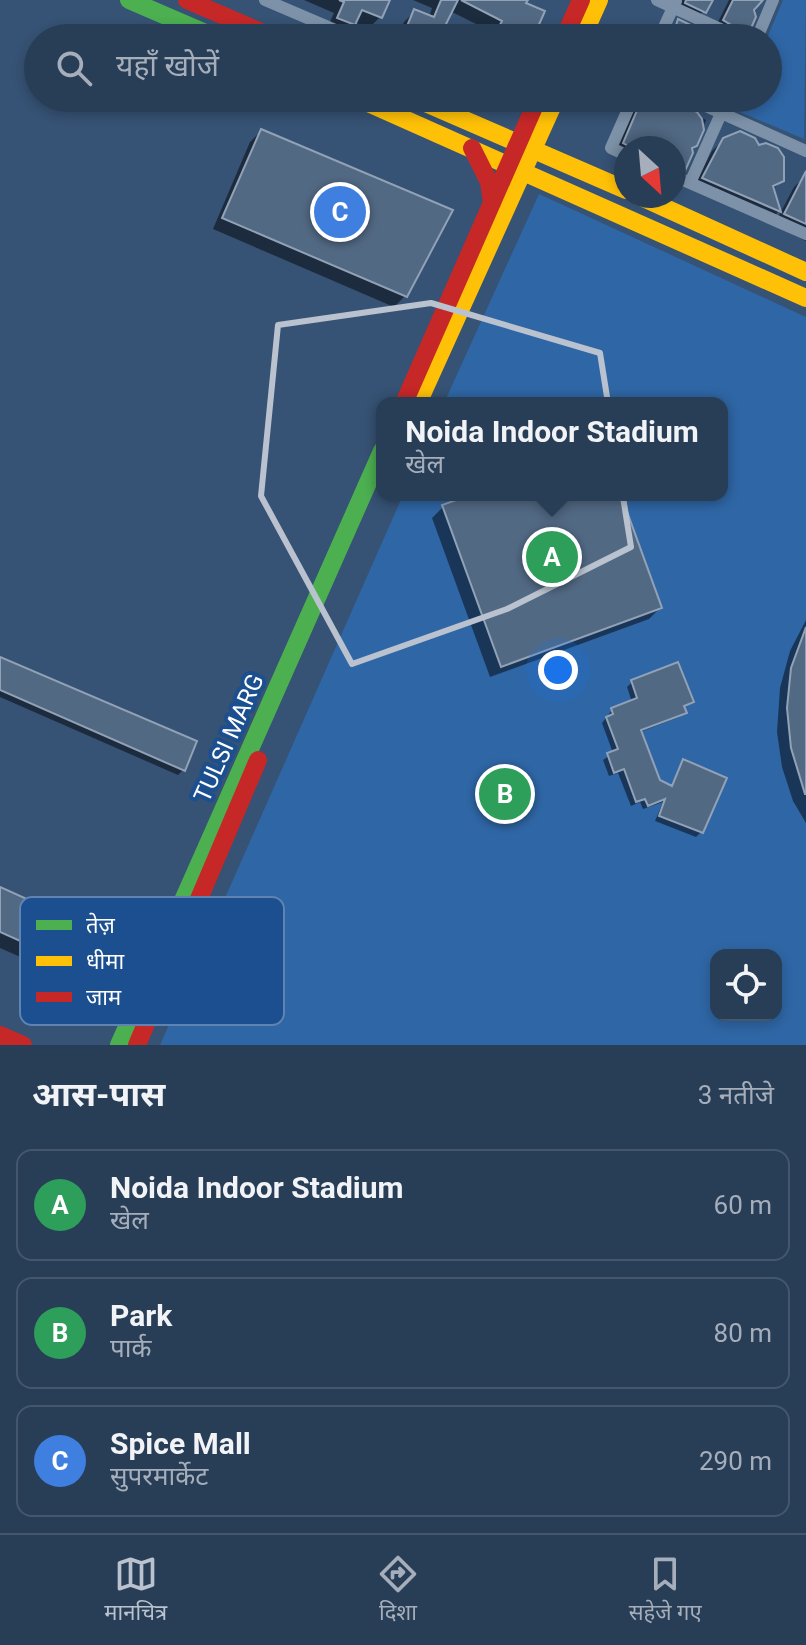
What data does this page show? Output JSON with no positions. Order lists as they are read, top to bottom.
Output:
{
  "streets": {
    "street": ["TULSI MARG"]
  },
  "legend": ["तेज़", "धीमा", "जाम"],
  "north": "bottom right",
  "page": {
    "search": "यहाँ खोजें",
    "pins": ["C", "A", "B"],
    "popup": ["Noida Indoor Stadium", "खेल"],
    "heading": ["आस-पास", "3 नतीजे"],
    "list": [
      {
        "mark": "A",
        "name": "Noida Indoor Stadium",
        "note": "खेल",
        "value": "60 m"
      },
      {
        "mark": "B",
        "name": "Park",
        "note": "पार्क",
        "value": "80 m"
      },
      {
        "mark": "C",
        "name": "Spice Mall",
        "note": "सुपरमार्केट",
        "value": "290 m"
      }
    ],
    "nav": ["मानचित्र", "दिशा", "सहेजे गए"]
  }
}
